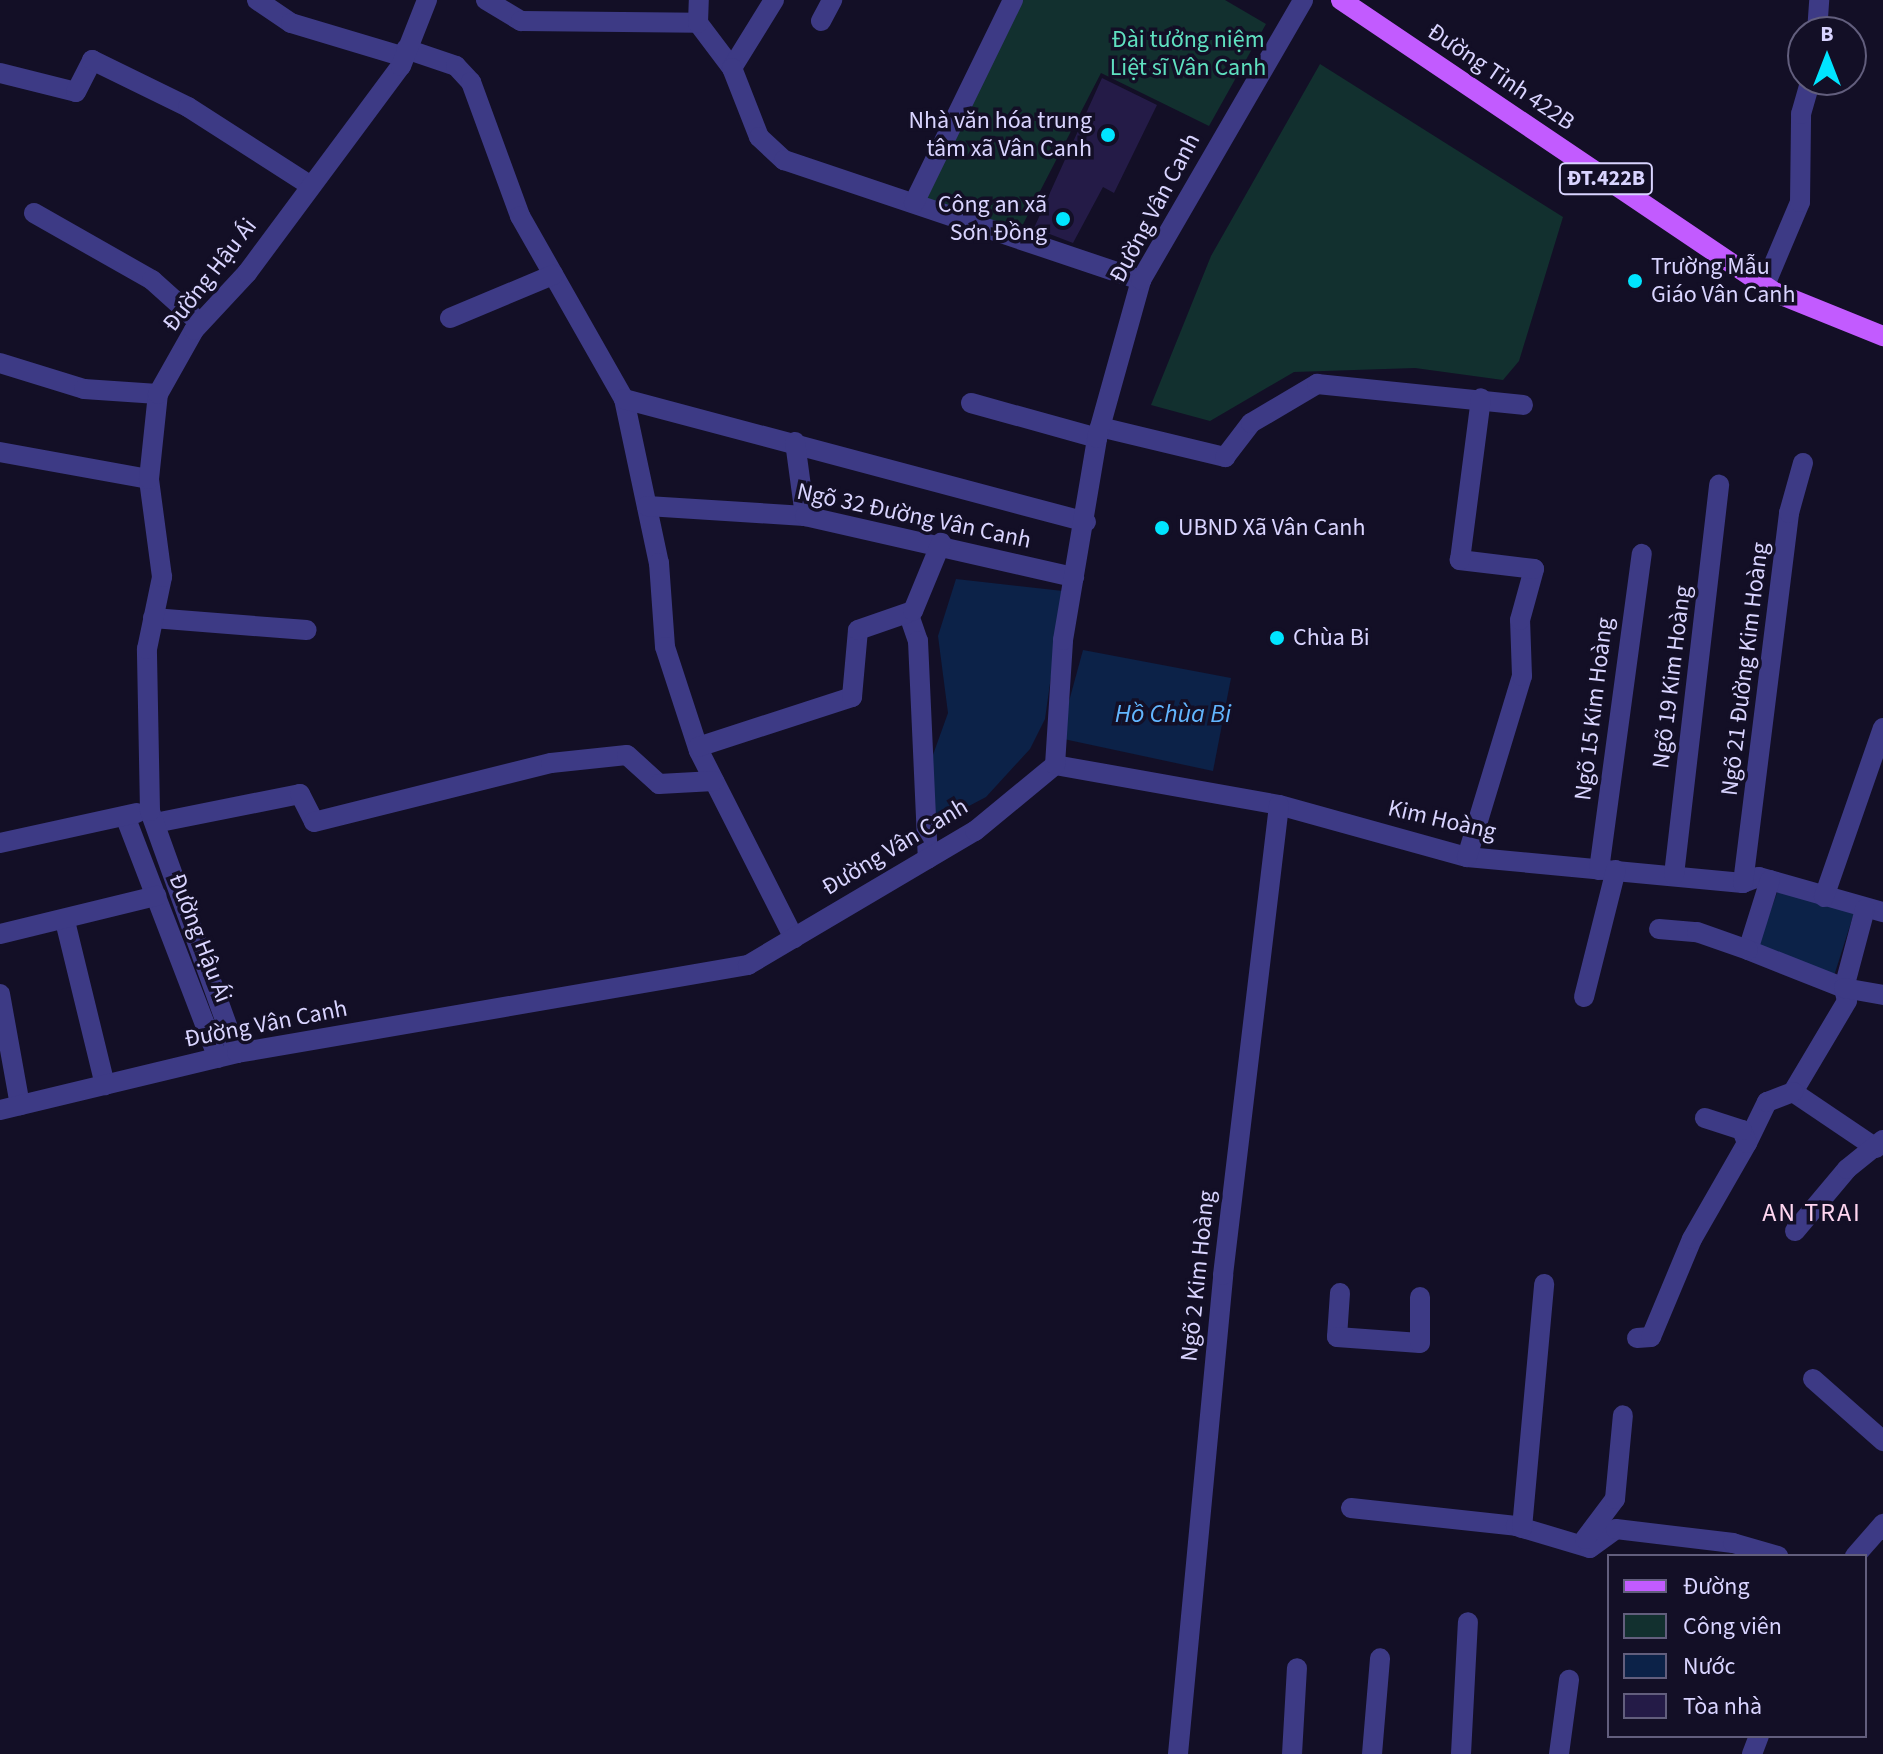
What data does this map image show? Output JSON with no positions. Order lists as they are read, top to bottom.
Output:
{
  "streets": {
    "main road": ["Đường Tỉnh 422B", "ĐT.422B"],
    "street": [
      "Đường Vân Canh",
      "Đường Hậu Ái",
      "Ngõ 32 Đường Vân Canh",
      "Ngõ 21 Đường Kim Hoàng",
      "Ngõ 19 Kim Hoàng",
      "Ngõ 15 Kim Hoàng",
      "Kim Hoàng",
      "Ngõ 2 Kim Hoàng"
    ]
  },
  "crossings": [
    ["Đường Vân Canh", "Đường Hậu Ái"],
    ["Đường Vân Canh", "Ngõ 32 Đường Vân Canh"],
    ["Đường Vân Canh", "Kim Hoàng"],
    ["Ngõ 21 Đường Kim Hoàng", "Kim Hoàng"],
    ["Ngõ 19 Kim Hoàng", "Kim Hoàng"],
    ["Ngõ 15 Kim Hoàng", "Kim Hoàng"],
    ["Kim Hoàng", "Ngõ 2 Kim Hoàng"]
  ],
  "districts": ["AN TRAI"],
  "water": ["Hồ Chùa Bi"],
  "parks": ["Đài tưởng niệm Liệt sĩ Vân Canh"],
  "places": [
    "Nhà văn hóa trung tâm xã Vân Canh",
    "Công an xã Sơn Đồng",
    "Trường Mẫu Giáo Vân Canh",
    "UBND Xã Vân Canh",
    "Chùa Bi"
  ],
  "legend": [
    "Đường",
    "Công viên",
    "Nước",
    "Tòa nhà"
  ],
  "north": "top"
}
